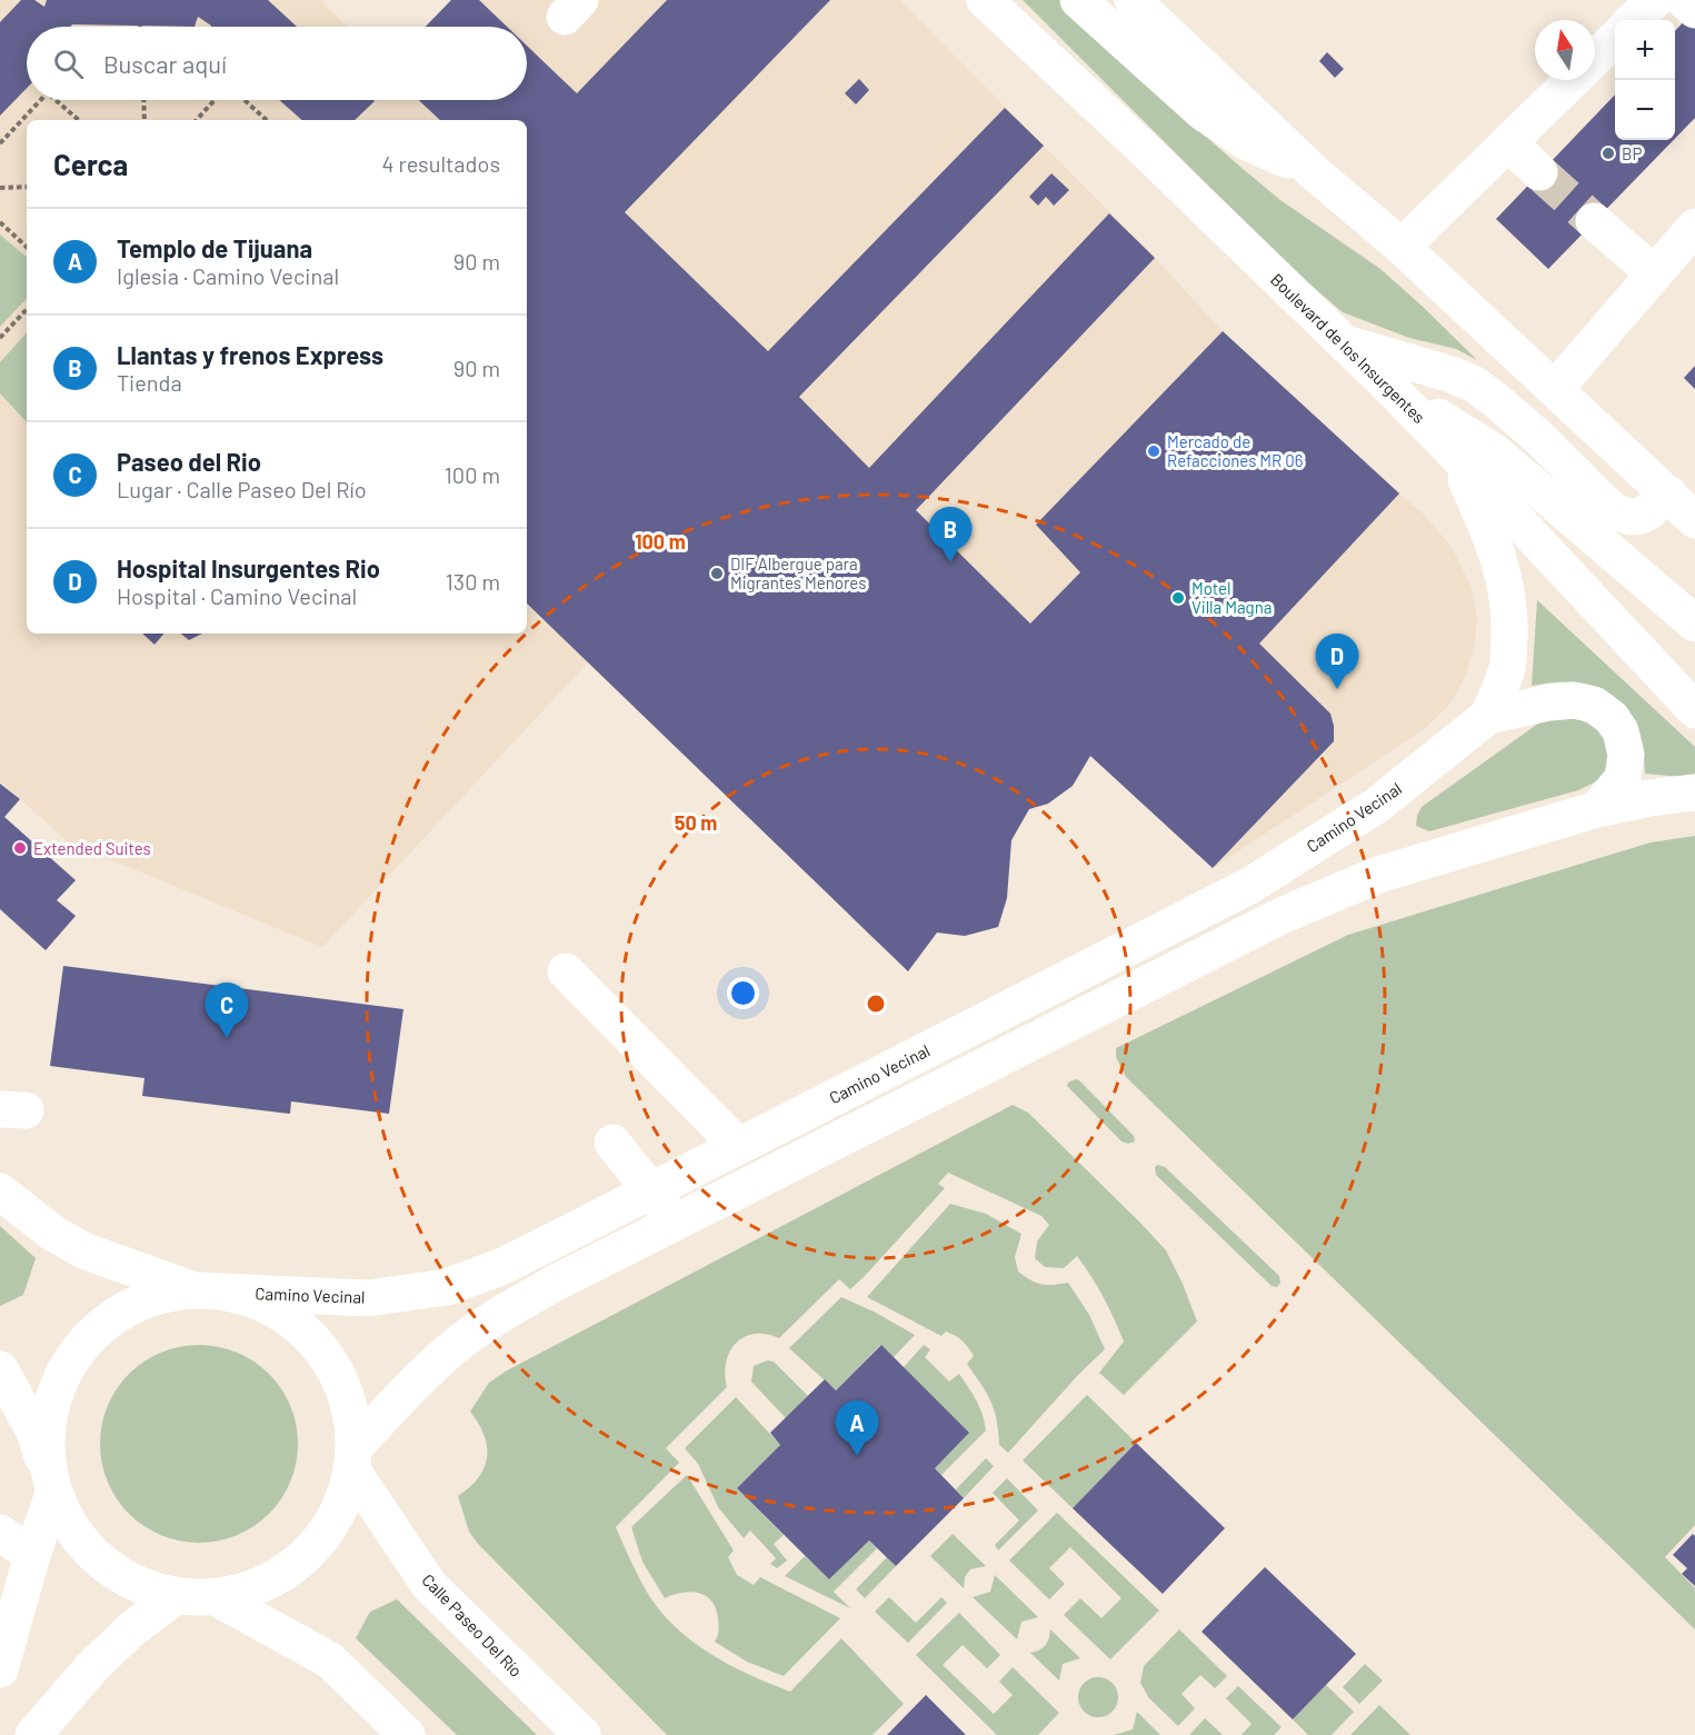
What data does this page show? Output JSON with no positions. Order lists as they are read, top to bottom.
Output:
{
  "streets": {
    "main road": ["Boulevard de los Insurgentes", "Camino Vecinal", "Calle Paseo Del Río"]
  },
  "places": [
    "BP",
    "Mercado de Refacciones MR 06",
    "DIF Albergue para Migrantes Menores",
    "Motel Villa Magna",
    "Extended Suites"
  ],
  "north": "top",
  "page": {
    "map_buttons": ["+", "−"],
    "search": "Buscar aquí",
    "heading": ["Cerca", "4 resultados"],
    "list": [
      {
        "mark": "A",
        "name": "Templo de Tijuana",
        "note": "Iglesia · Camino Vecinal",
        "value": "90 m"
      },
      {
        "mark": "B",
        "name": "Llantas y frenos Express",
        "note": "Tienda",
        "value": "90 m"
      },
      {
        "mark": "C",
        "name": "Paseo del Rio",
        "note": "Lugar · Calle Paseo Del Río",
        "value": "100 m"
      },
      {
        "mark": "D",
        "name": "Hospital Insurgentes Rio",
        "note": "Hospital · Camino Vecinal",
        "value": "130 m"
      }
    ],
    "pins": [
      "B",
      "D",
      "C",
      "A"
    ]
  },
  "rings": ["100 m", "50 m"]
}
